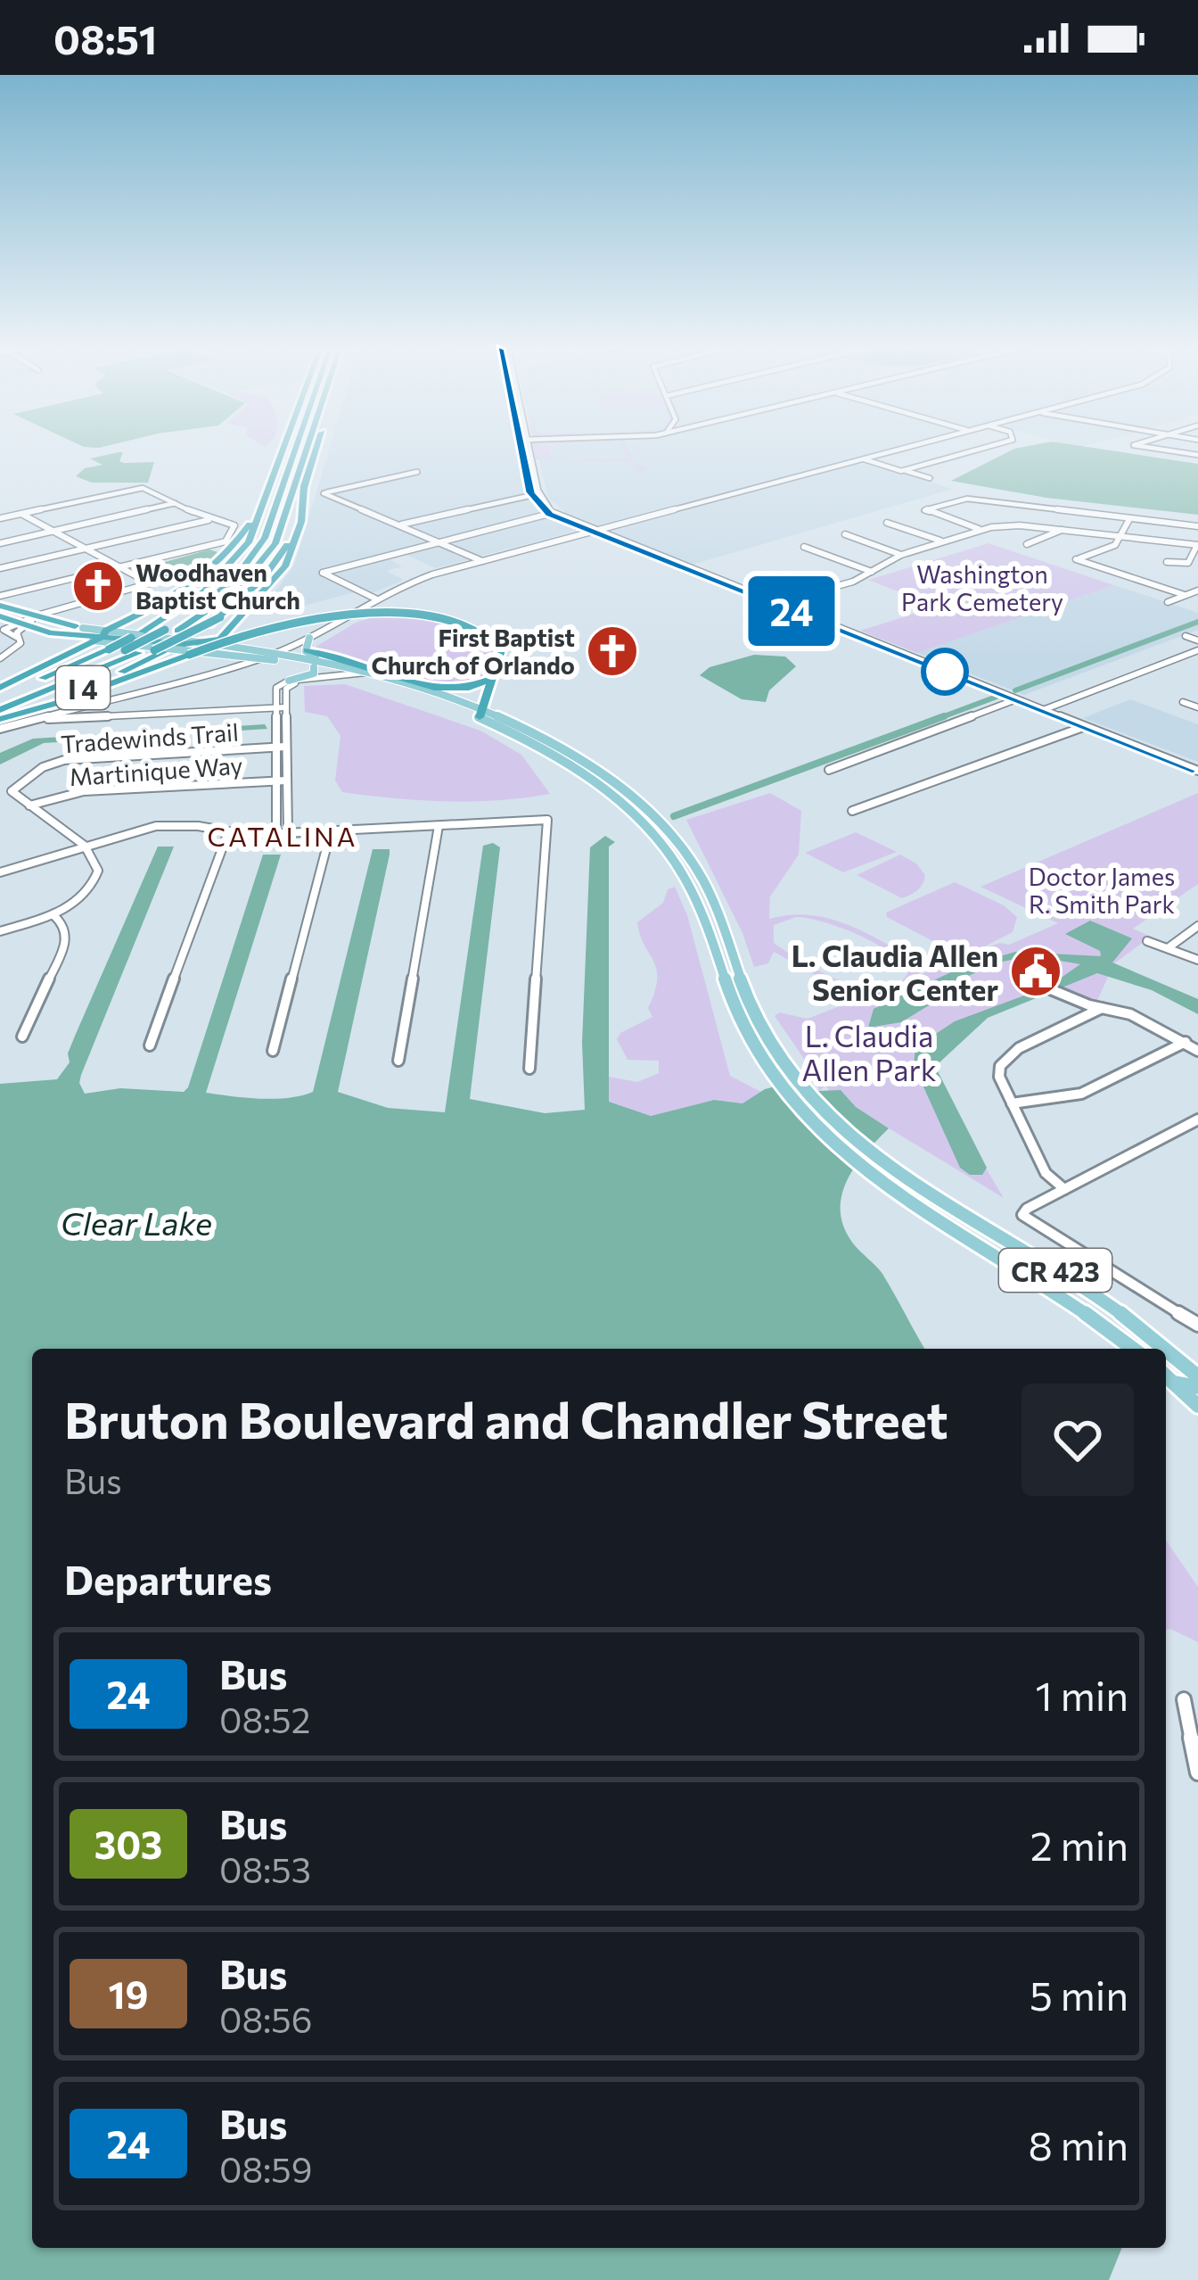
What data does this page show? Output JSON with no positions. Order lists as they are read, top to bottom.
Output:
{
  "streets": {
    "highway": ["I 4", "CR 423"],
    "street": ["Tradewinds Trail", "Martinique Way"]
  },
  "crossings": [
    ["I 4", "CR 423"],
    ["Tradewinds Trail", "Martinique Way"]
  ],
  "districts": ["CATALINA"],
  "water": ["Clear Lake"],
  "parks": ["Washington Park Cemetery", "Doctor James R. Smith Park", "L. Claudia Allen Park"],
  "places": {
    "church": ["Woodhaven Baptist Church", "First Baptist Church of Orlando"],
    "public building": ["L. Claudia Allen Senior Center"]
  },
  "lines": ["bus line 24"],
  "page": {
    "status": "08:51",
    "on_map": "24",
    "heading": [
      ["Bruton Boulevard and Chandler Street", "Bus"],
      "Departures"
    ],
    "list": [
      {
        "mark": "24",
        "name": "Bus",
        "note": "08:52",
        "value": "1 min"
      },
      {
        "mark": "303",
        "name": "Bus",
        "note": "08:53",
        "value": "2 min"
      },
      {
        "mark": "19",
        "name": "Bus",
        "note": "08:56",
        "value": "5 min"
      },
      {
        "mark": "24",
        "name": "Bus",
        "note": "08:59",
        "value": "8 min"
      }
    ]
  }
}
